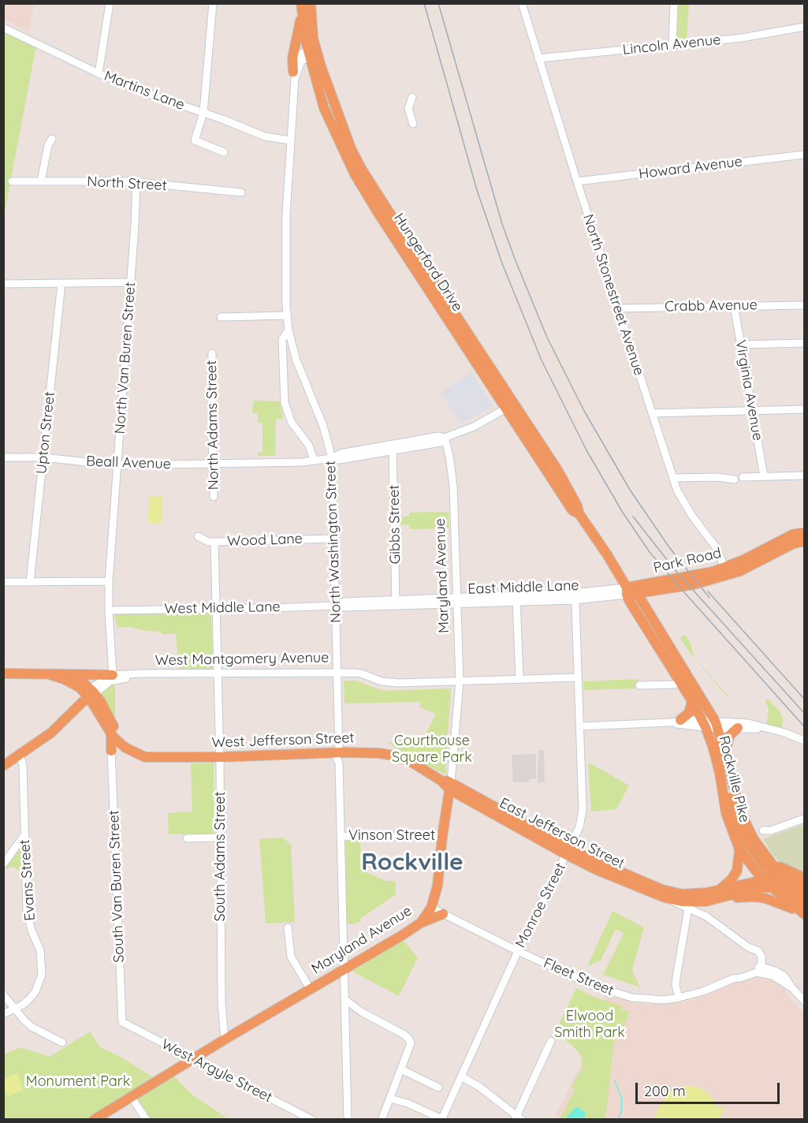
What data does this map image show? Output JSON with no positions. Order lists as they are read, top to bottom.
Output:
{
  "streets": {
    "main road": [
      "Hungerford Drive",
      "Park Road",
      "Maryland Avenue",
      "West Jefferson Street",
      "Rockville Pike",
      "East Jefferson Street"
    ],
    "street": [
      "Lincoln Avenue",
      "Martins Lane",
      "Howard Avenue",
      "North Street",
      "North Stonestreet Avenue",
      "Crabb Avenue",
      "North Van Buren Street",
      "Virginia Avenue",
      "North Adams Street",
      "Upton Street",
      "Beall Avenue",
      "Gibbs Street",
      "Wood Lane",
      "North Washington Street",
      "East Middle Lane",
      "West Middle Lane",
      "West Montgomery Avenue",
      "Vinson Street",
      "South Adams Street",
      "Evans Street",
      "South Van Buren Street",
      "Monroe Street",
      "Fleet Street",
      "West Argyle Street"
    ]
  },
  "crossings": [
    ["Lincoln Avenue", "North Stonestreet Avenue"],
    ["Martins Lane", "North Washington Street"],
    ["Howard Avenue", "North Stonestreet Avenue"],
    ["North Street", "North Van Buren Street"],
    ["Hungerford Drive", "Beall Avenue"],
    ["Hungerford Drive", "North Washington Street"],
    ["Hungerford Drive", "Park Road"],
    ["Hungerford Drive", "East Middle Lane"],
    ["Hungerford Drive", "Rockville Pike"],
    ["North Stonestreet Avenue", "Crabb Avenue"],
    ["North Stonestreet Avenue", "Park Road"],
    ["Crabb Avenue", "Virginia Avenue"],
    ["North Van Buren Street", "Beall Avenue"],
    ["North Van Buren Street", "West Middle Lane"],
    ["North Van Buren Street", "West Montgomery Avenue"],
    ["North Adams Street", "Beall Avenue"],
    ["Upton Street", "Beall Avenue"],
    ["Beall Avenue", "Gibbs Street"],
    ["Beall Avenue", "North Washington Street"],
    ["Beall Avenue", "Maryland Avenue"],
    ["Gibbs Street", "East Middle Lane"],
    ["Wood Lane", "North Washington Street"],
    ["North Washington Street", "East Middle Lane"],
    ["North Washington Street", "West Middle Lane"],
    ["North Washington Street", "West Montgomery Avenue"],
    ["North Washington Street", "West Jefferson Street"],
    ["Park Road", "East Middle Lane"],
    ["Park Road", "Rockville Pike"],
    ["Maryland Avenue", "East Middle Lane"],
    ["Maryland Avenue", "West Montgomery Avenue"],
    ["Maryland Avenue", "West Jefferson Street"],
    ["Maryland Avenue", "East Jefferson Street"],
    ["Maryland Avenue", "Vinson Street"],
    ["Maryland Avenue", "South Adams Street"],
    ["Maryland Avenue", "Fleet Street"],
    ["Maryland Avenue", "West Argyle Street"],
    ["East Middle Lane", "West Middle Lane"],
    ["East Middle Lane", "Rockville Pike"],
    ["East Middle Lane", "Monroe Street"],
    ["West Montgomery Avenue", "West Jefferson Street"],
    ["West Montgomery Avenue", "South Adams Street"],
    ["West Montgomery Avenue", "Monroe Street"],
    ["West Jefferson Street", "East Jefferson Street"],
    ["West Jefferson Street", "South Adams Street"],
    ["East Jefferson Street", "Monroe Street"],
    ["South Van Buren Street", "West Argyle Street"],
    ["Monroe Street", "Fleet Street"]
  ],
  "districts": ["Rockville"],
  "parks": ["Courthouse Square Park", "Elwood Smith Park", "Monument Park"],
  "scale_bar": "200 m"
}
